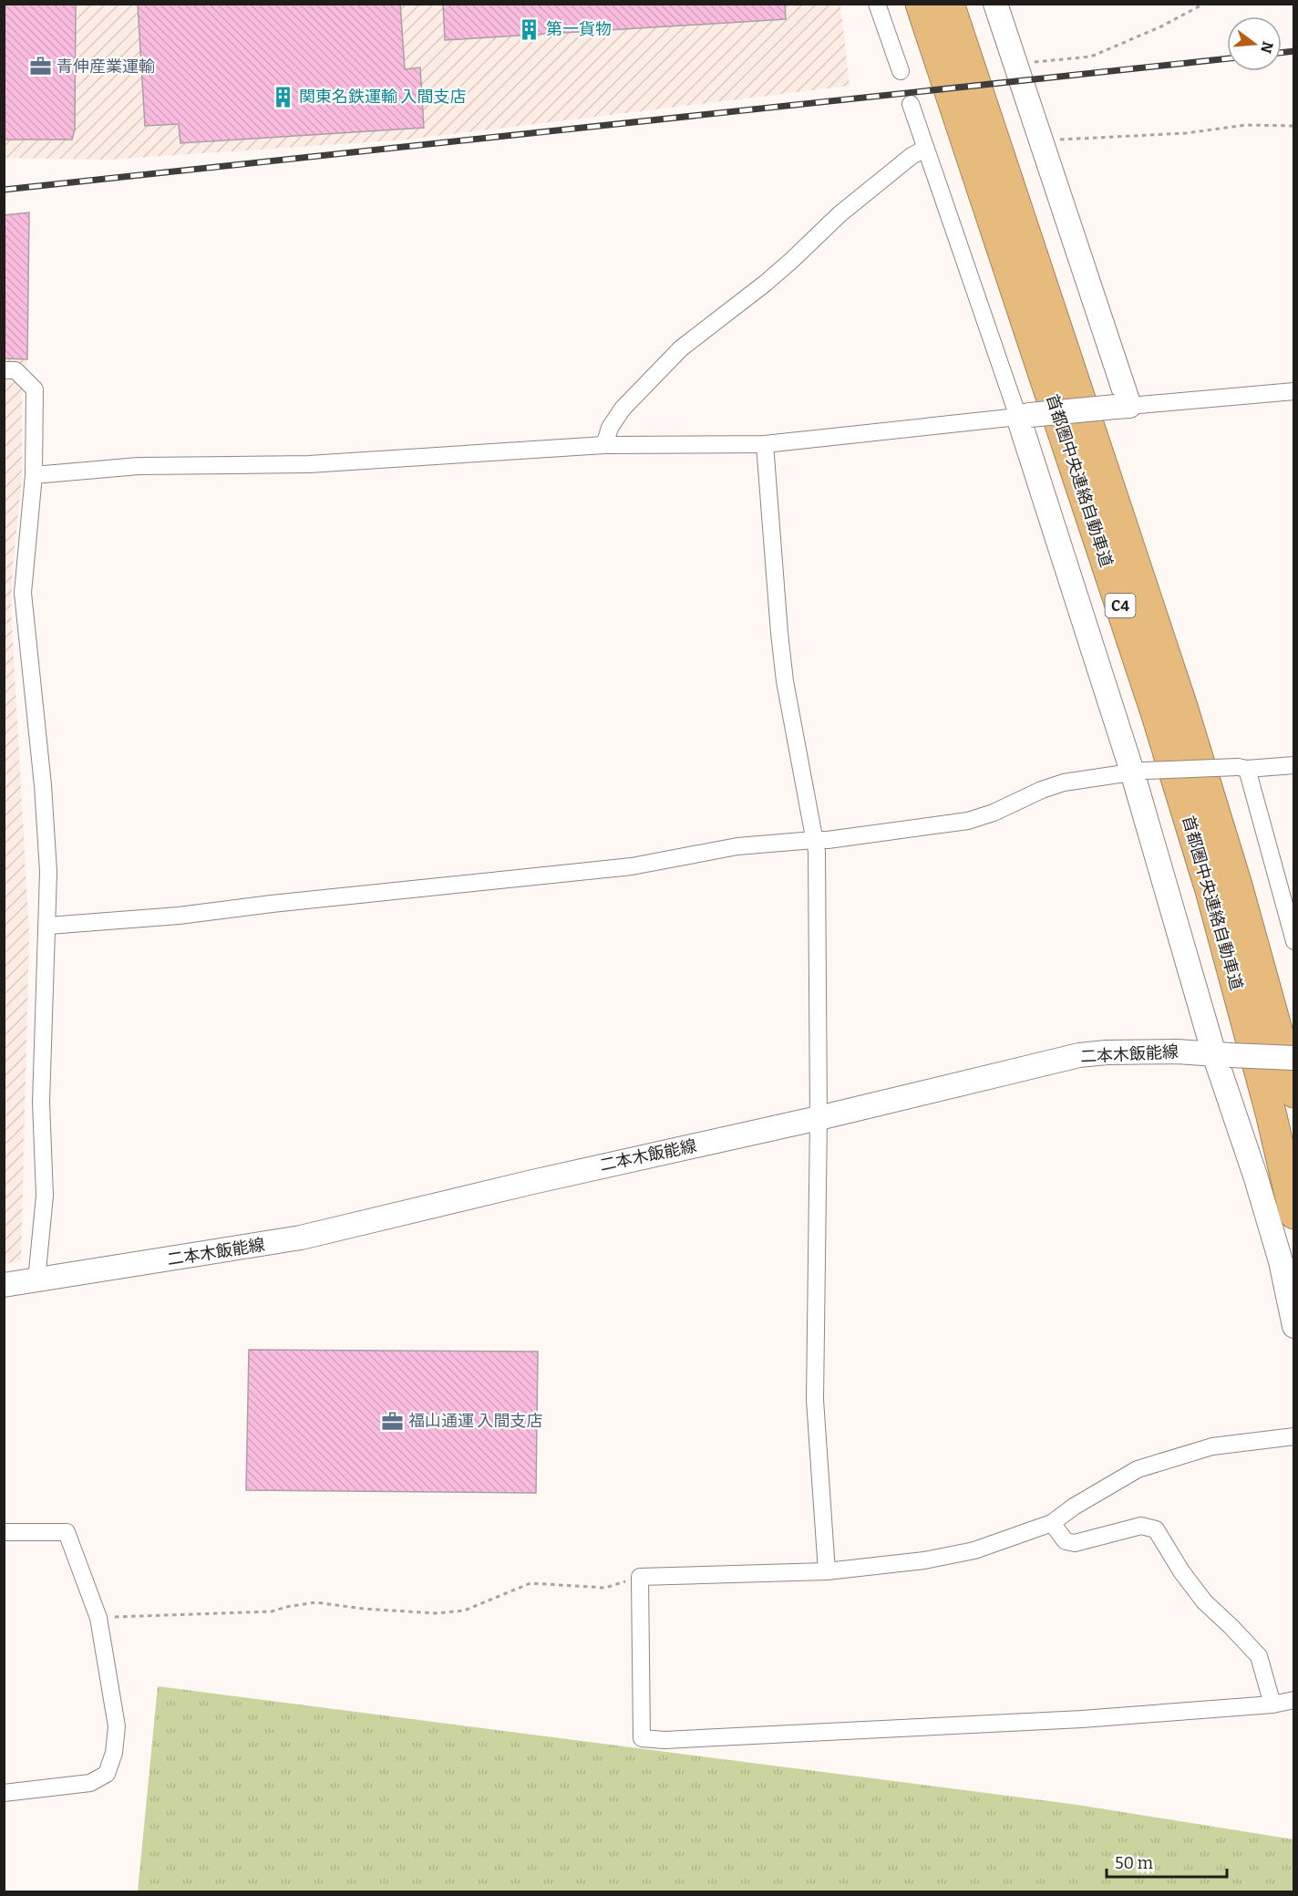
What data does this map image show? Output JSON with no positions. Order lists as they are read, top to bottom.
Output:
{
  "streets": {
    "highway": ["首都圏中央連絡自動車道", "C4"],
    "street": ["二本木飯能線"]
  },
  "places": {
    "building": ["第一貨物", "関東名鉄運輸 入間支店"],
    "office": ["青伸産業運輸", "福山通運 入間支店"]
  },
  "scale_bar": "50 m",
  "north": "right"
}
